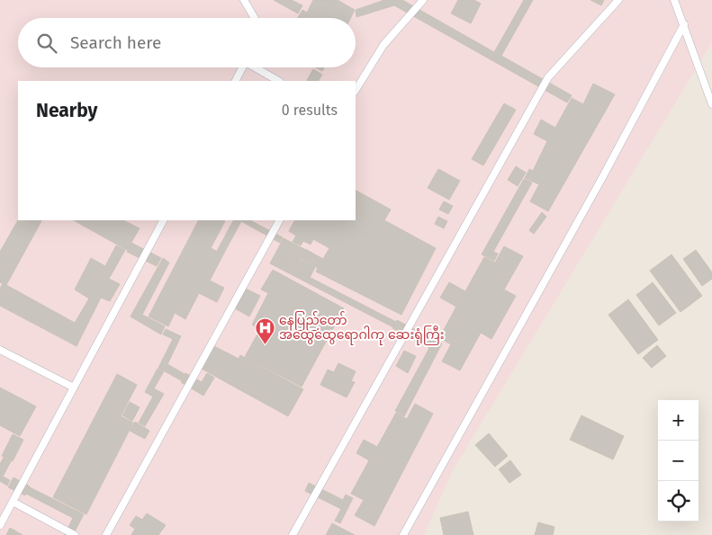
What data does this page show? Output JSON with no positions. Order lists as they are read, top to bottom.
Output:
{
  "places": {
    "hospital": ["နေပြည်တော် အထွေထွေရောဂါကု ဆေးရုံကြီး"]
  },
  "page": {
    "search": "Search here",
    "heading": ["Nearby", "0 results"],
    "map_buttons": ["+", "−"]
  }
}
